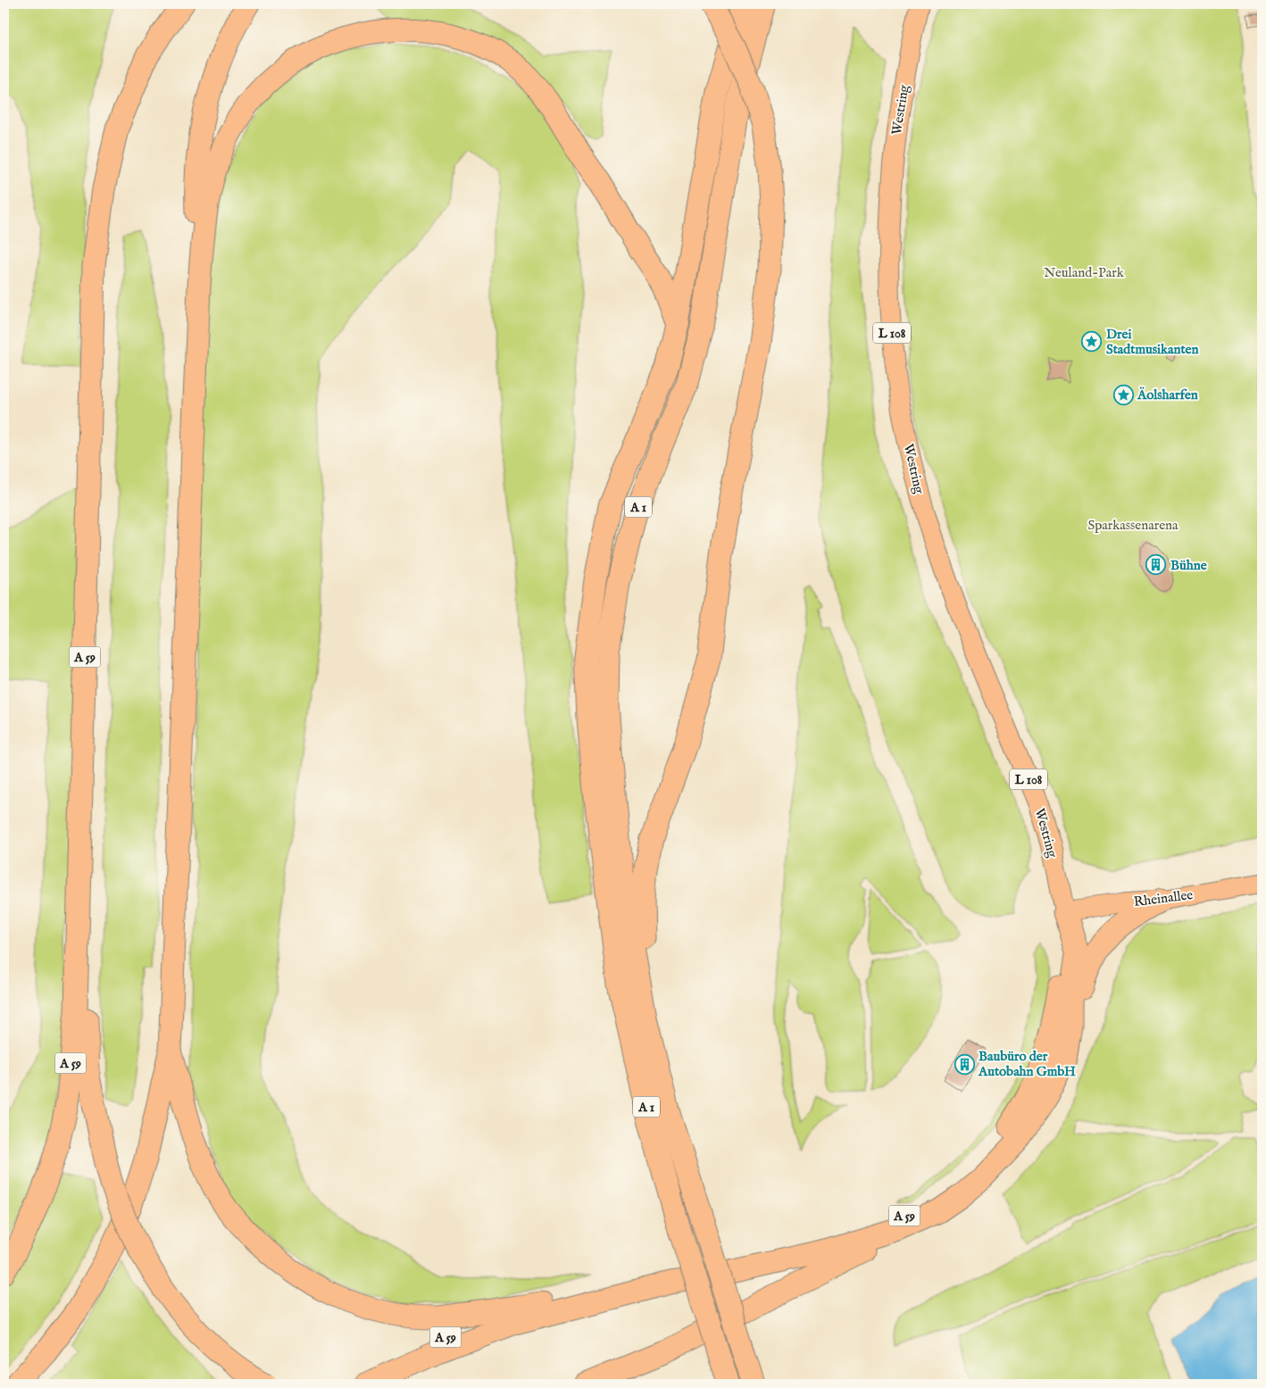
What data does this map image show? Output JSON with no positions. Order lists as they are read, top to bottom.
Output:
{
  "streets": {
    "highway": ["A 1", "A 59"],
    "main road": ["Westring", "L 108", "Rheinallee"]
  },
  "crossings": [
    ["Westring", "A 59"],
    ["Westring", "Rheinallee"],
    ["A 59", "Rheinallee"]
  ],
  "parks": ["Neuland-Park", "Sparkassenarena"],
  "places": {
    "place": ["Drei Stadtmusikanten", "Äolsharfen"],
    "building": ["Bühne", "Baubüro der Autobahn GmbH"]
  }
}
